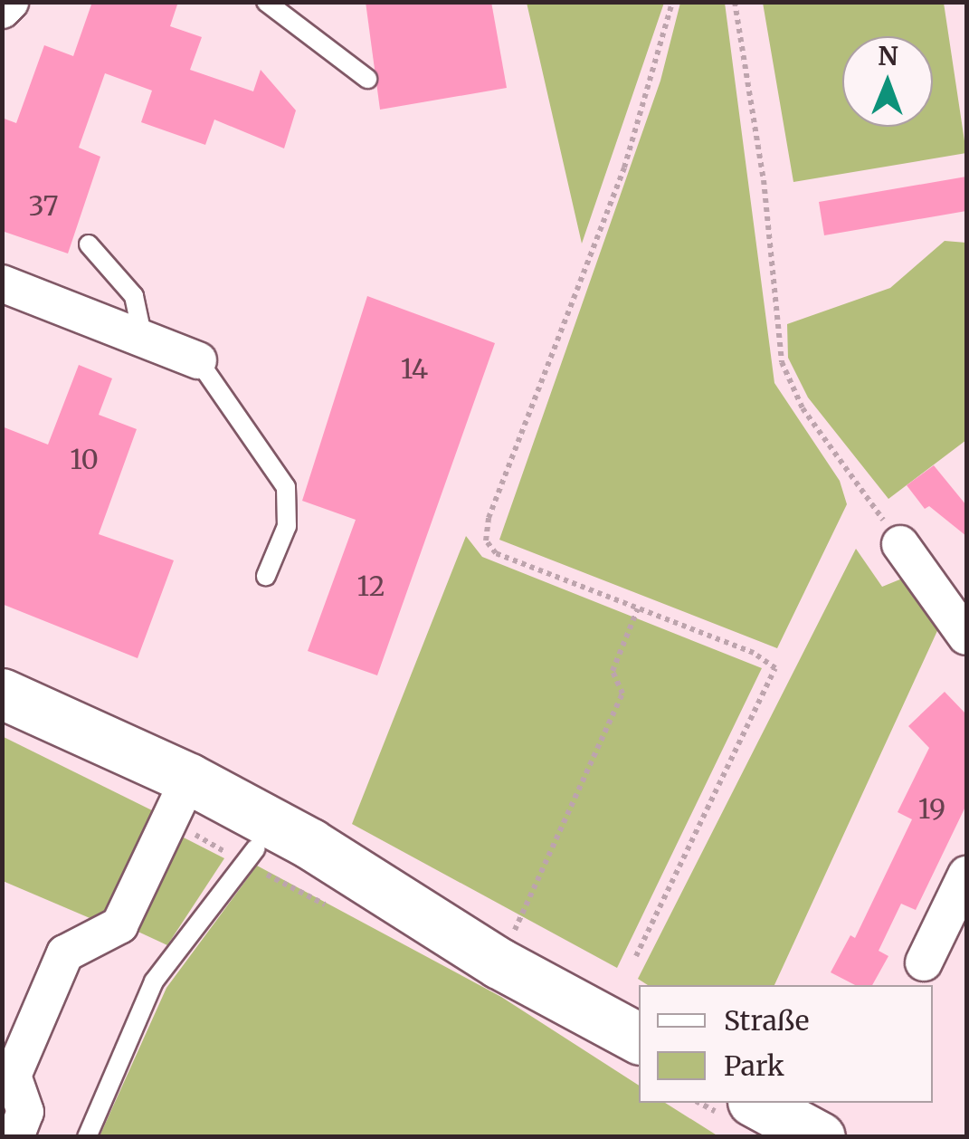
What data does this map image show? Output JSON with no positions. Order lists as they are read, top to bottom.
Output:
{
  "house_numbers": [
    "37",
    "14",
    "10",
    "12",
    "19"
  ],
  "legend": ["Straße", "Park"],
  "north": "top"
}
